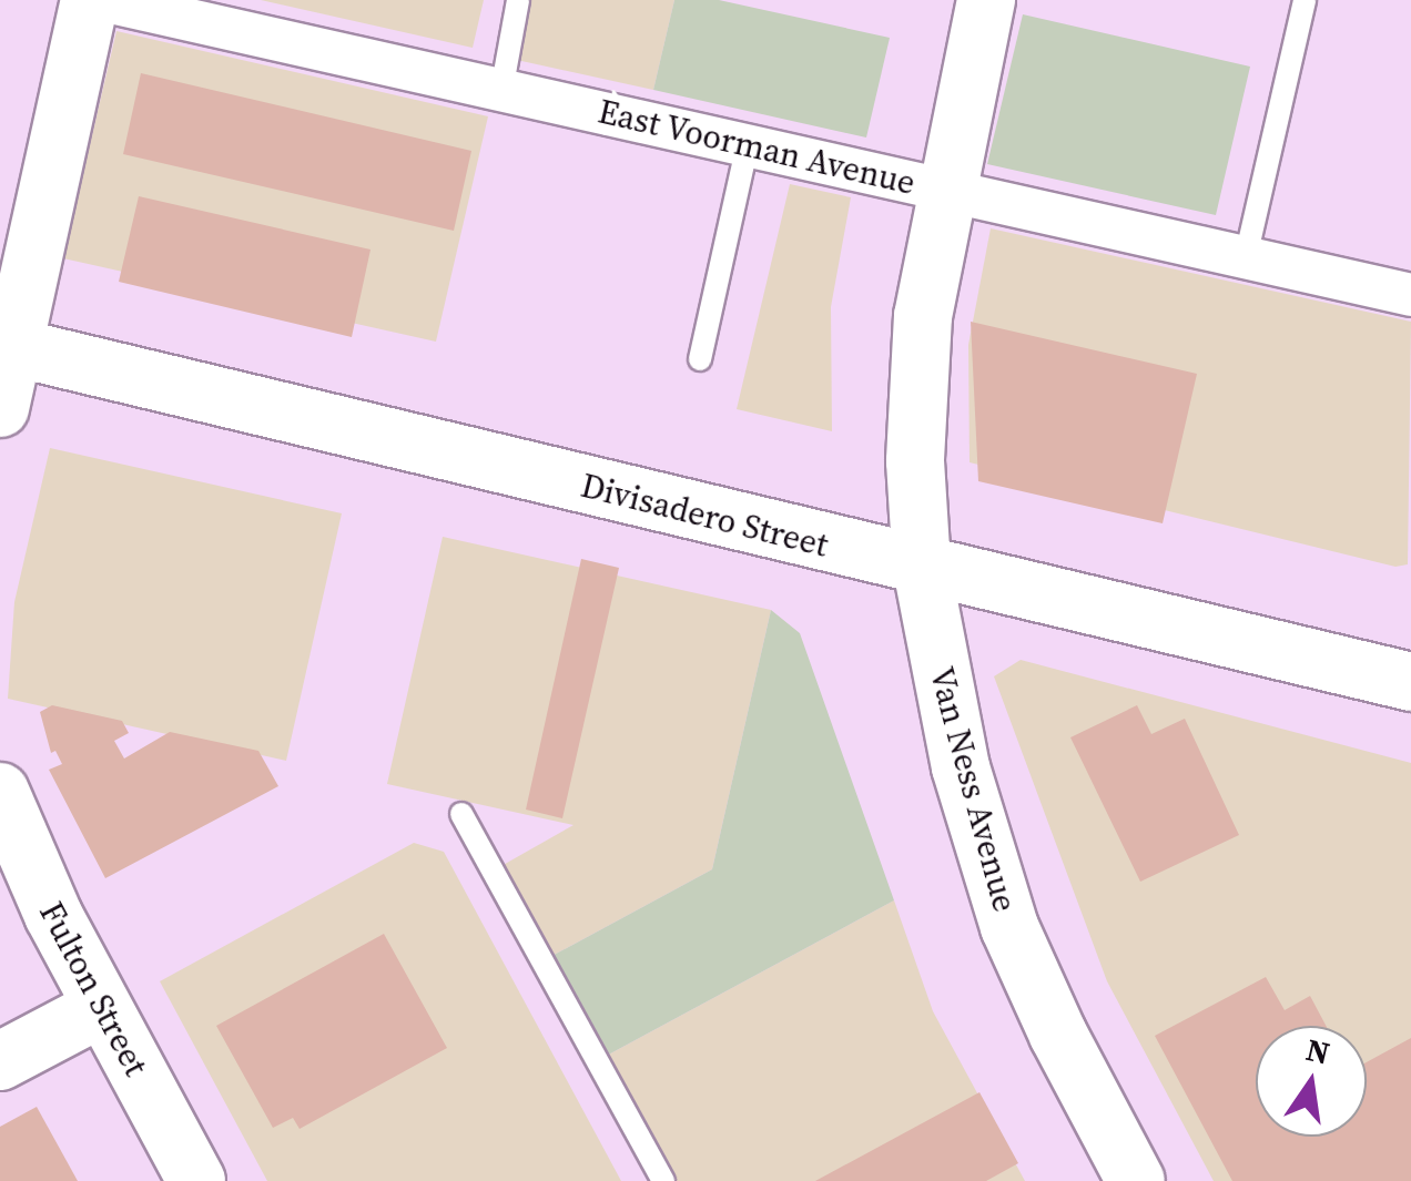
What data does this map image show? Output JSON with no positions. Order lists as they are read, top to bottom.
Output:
{
  "streets": {
    "main road": ["Divisadero Street", "Van Ness Avenue", "Fulton Street"],
    "street": ["East Voorman Avenue"]
  },
  "crossings": [
    ["East Voorman Avenue", "Van Ness Avenue"],
    ["Divisadero Street", "Van Ness Avenue"]
  ],
  "north": "top"
}
